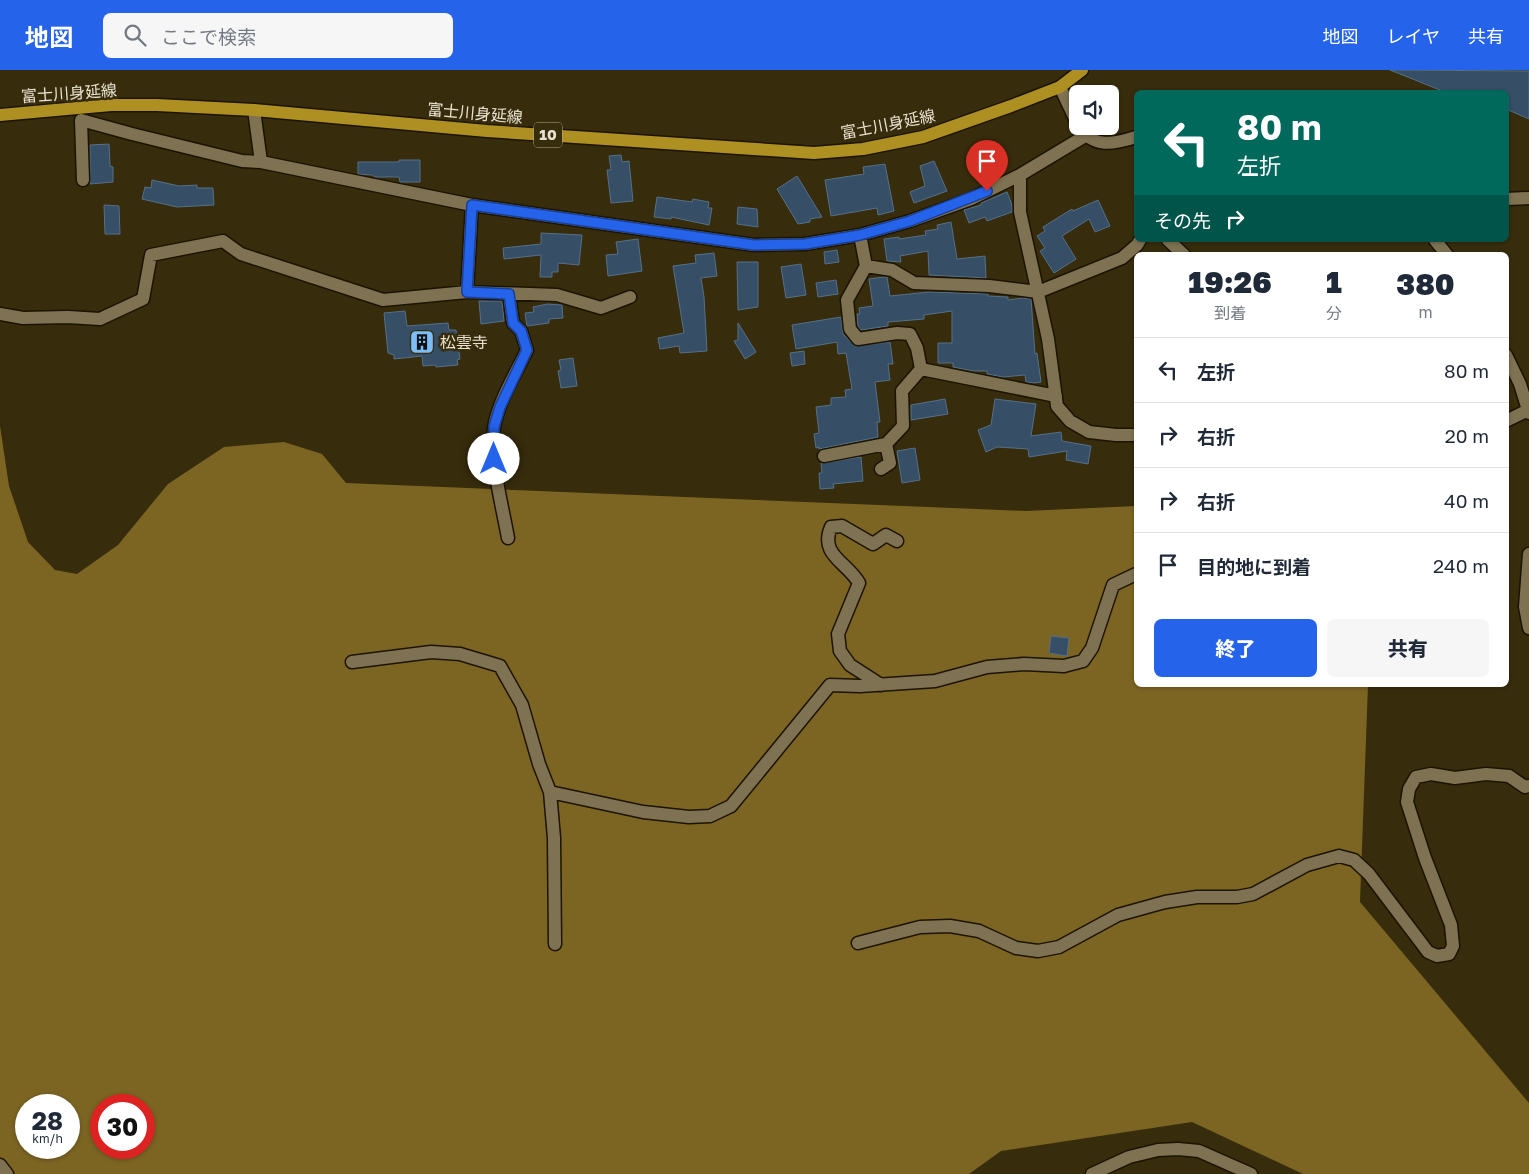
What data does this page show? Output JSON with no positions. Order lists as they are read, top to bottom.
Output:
{
  "streets": {
    "main road": ["富士川身延線", "10"]
  },
  "places": {
    "building": ["松雲寺"]
  },
  "page": {
    "header": "地図",
    "search": "ここで検索",
    "nav": ["地図", "レイヤ", "共有"],
    "turn": ["80 m", "左折"],
    "then": "その先",
    "eta": [
      "19:26",
      "到着",
      "1",
      "分",
      "380",
      "m"
    ],
    "list": [
      {
        "name": "左折",
        "value": "80 m"
      },
      {
        "name": "右折",
        "value": "20 m"
      },
      {
        "name": "右折",
        "value": "40 m"
      },
      {
        "name": "目的地に到着",
        "value": "240 m"
      }
    ],
    "buttons": ["終了", "共有"],
    "speed": "28 km/h",
    "limit": "30"
  }
}
